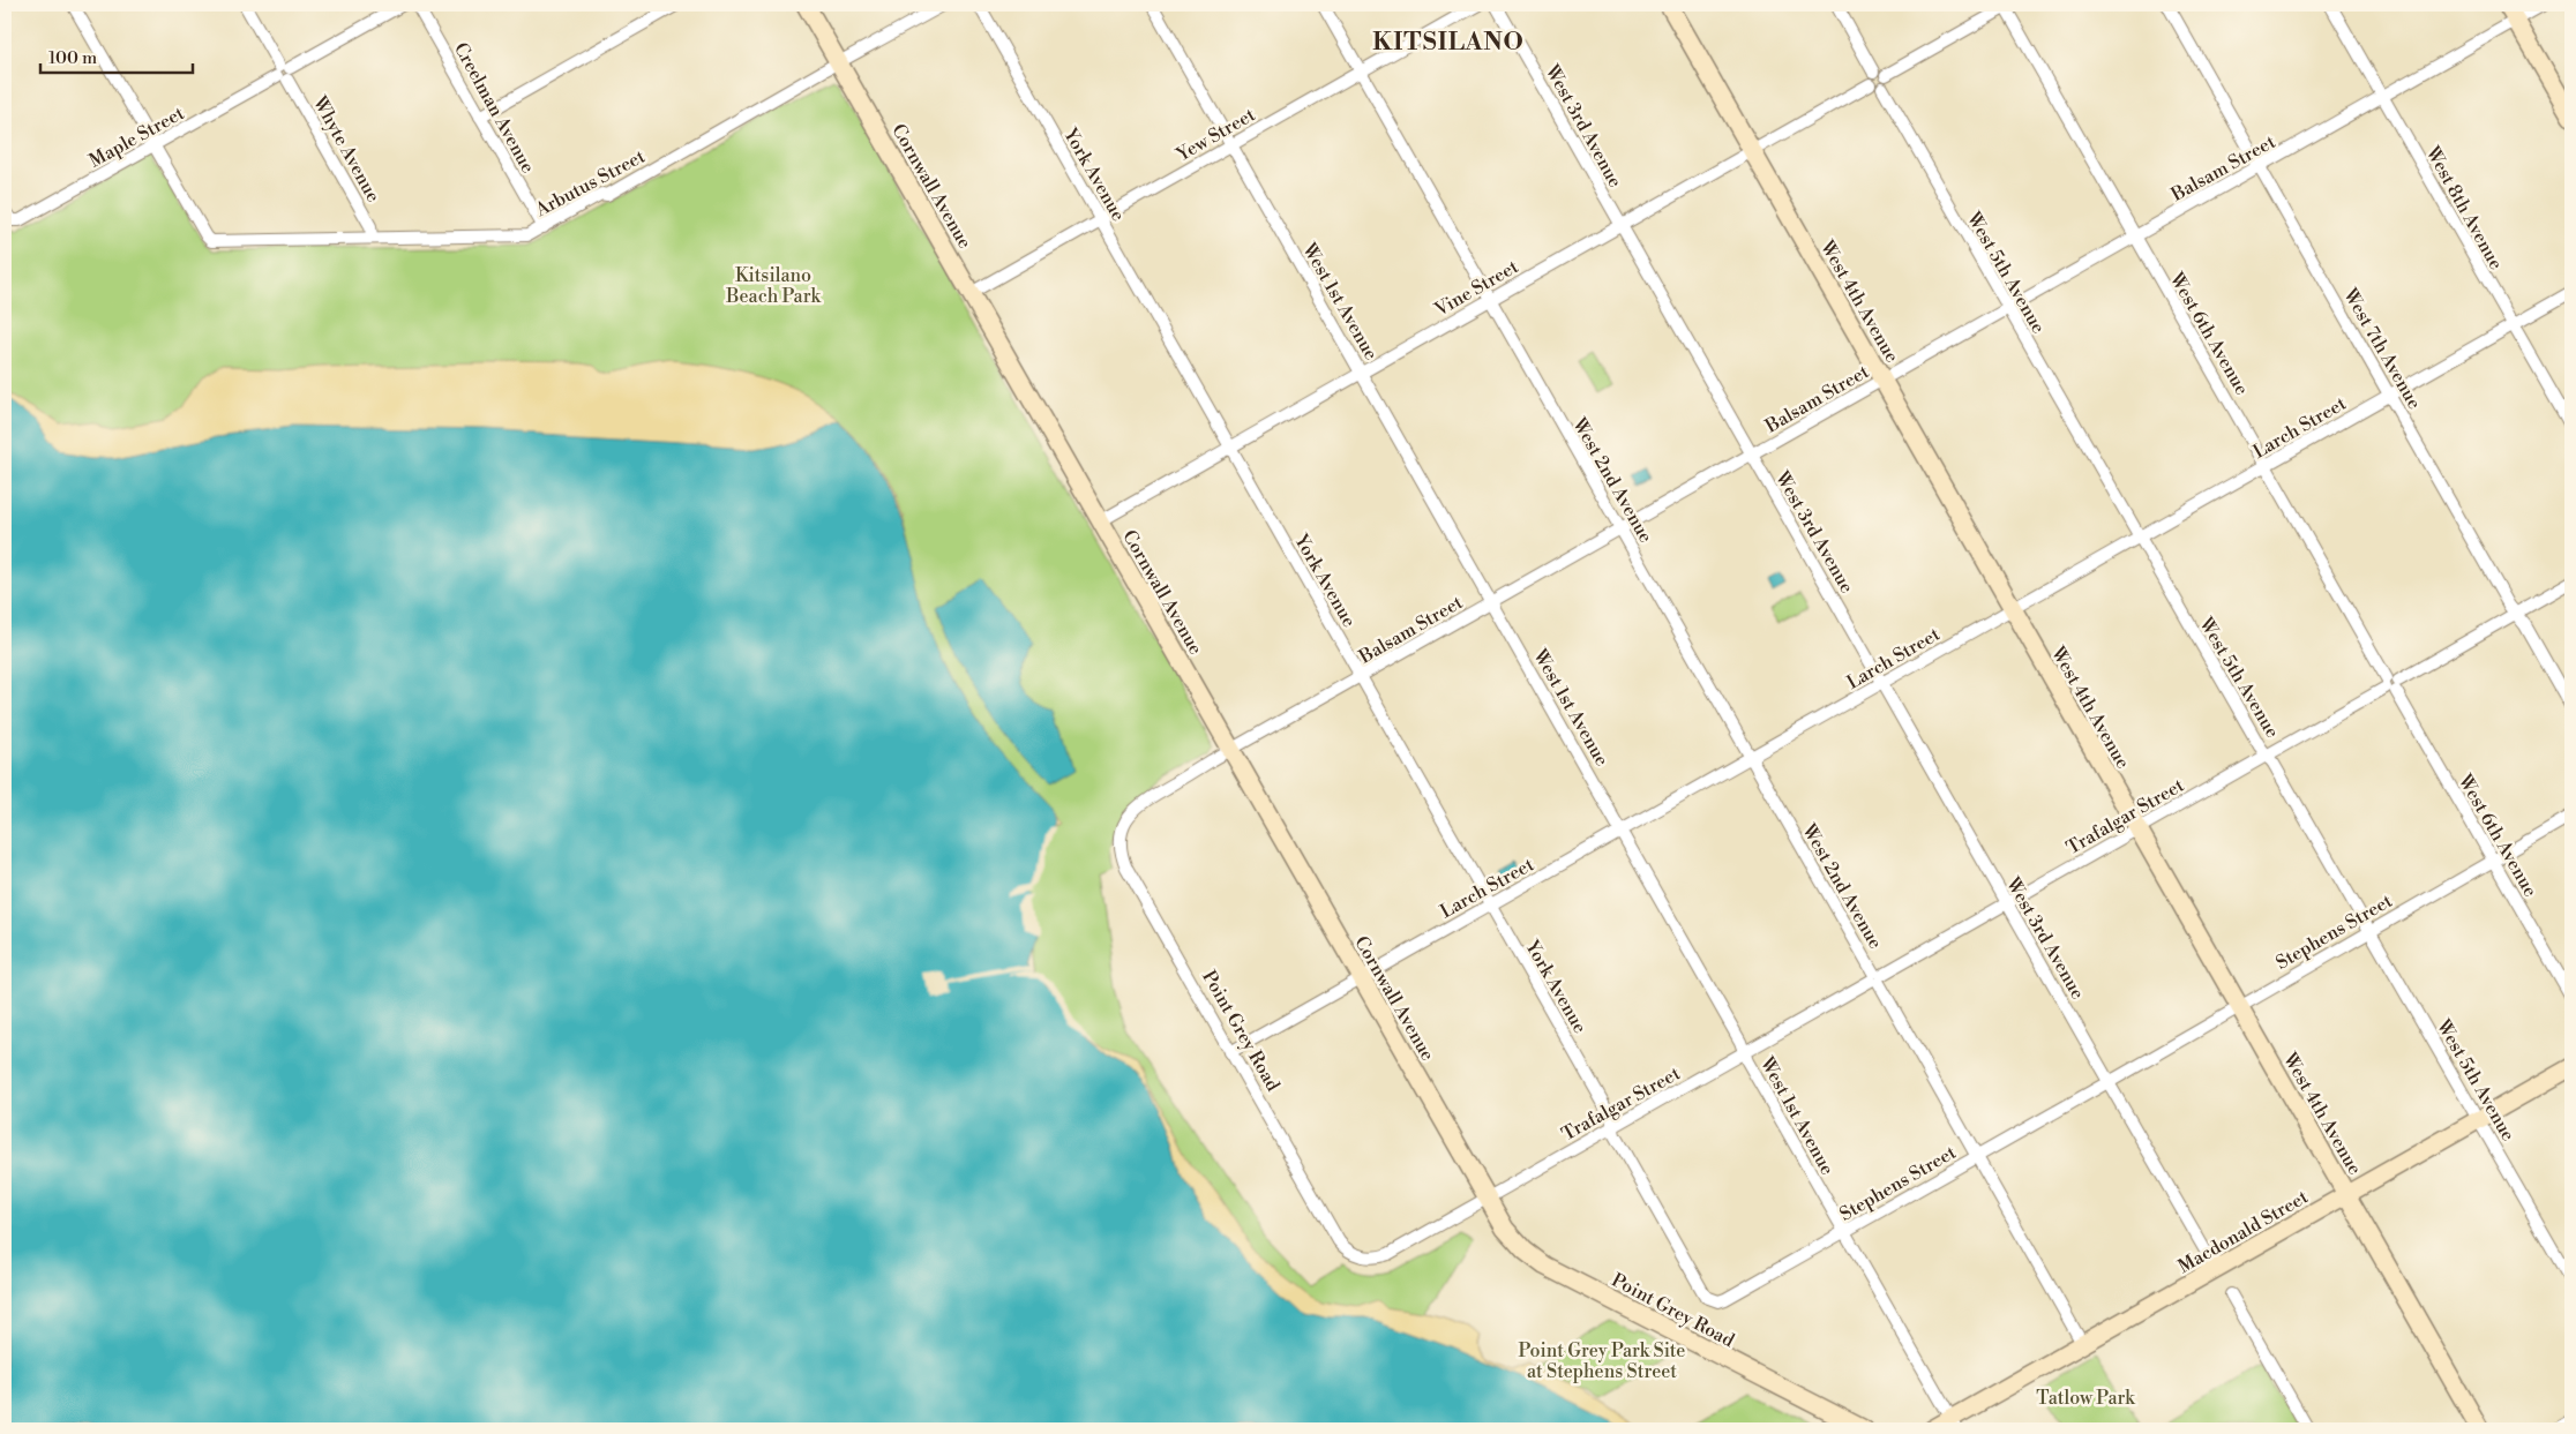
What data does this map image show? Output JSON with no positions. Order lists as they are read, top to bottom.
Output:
{
  "streets": {
    "main road": [
      "Cornwall Avenue",
      "West 4th Avenue",
      "Point Grey Road",
      "Macdonald Street"
    ],
    "street": [
      "Creelman Avenue",
      "West 3rd Avenue",
      "Yew Street",
      "Maple Street",
      "Whyte Avenue",
      "Balsam Street",
      "York Avenue",
      "Arbutus Street",
      "West 8th Avenue",
      "West 5th Avenue",
      "Vine Street",
      "West 1st Avenue",
      "West 6th Avenue",
      "West 7th Avenue",
      "Larch Street",
      "West 2nd Avenue",
      "Trafalgar Street",
      "Stephens Street"
    ]
  },
  "crossings": [
    ["Creelman Avenue", "Arbutus Street"],
    ["West 3rd Avenue", "Balsam Street"],
    ["West 3rd Avenue", "Vine Street"],
    ["West 3rd Avenue", "Larch Street"],
    ["West 3rd Avenue", "Trafalgar Street"],
    ["West 3rd Avenue", "Stephens Street"],
    ["West 3rd Avenue", "Macdonald Street"],
    ["Yew Street", "York Avenue"],
    ["Yew Street", "Cornwall Avenue"],
    ["Yew Street", "West 1st Avenue"],
    ["Yew Street", "West 2nd Avenue"],
    ["Maple Street", "Whyte Avenue"],
    ["Maple Street", "Arbutus Street"],
    ["Whyte Avenue", "Arbutus Street"],
    ["Balsam Street", "York Avenue"],
    ["Balsam Street", "Cornwall Avenue"],
    ["Balsam Street", "West 8th Avenue"],
    ["Balsam Street", "West 5th Avenue"],
    ["Balsam Street", "West 1st Avenue"],
    ["Balsam Street", "West 4th Avenue"],
    ["Balsam Street", "West 6th Avenue"],
    ["Balsam Street", "West 7th Avenue"],
    ["Balsam Street", "West 2nd Avenue"],
    ["Balsam Street", "Point Grey Road"],
    ["York Avenue", "Vine Street"],
    ["York Avenue", "Larch Street"],
    ["York Avenue", "Trafalgar Street"],
    ["York Avenue", "Stephens Street"],
    ["Arbutus Street", "Cornwall Avenue"],
    ["Cornwall Avenue", "Vine Street"],
    ["Cornwall Avenue", "Larch Street"],
    ["Cornwall Avenue", "Trafalgar Street"],
    ["Cornwall Avenue", "Point Grey Road"],
    ["West 8th Avenue", "Larch Street"],
    ["West 5th Avenue", "Vine Street"],
    ["West 5th Avenue", "Larch Street"],
    ["West 5th Avenue", "Trafalgar Street"],
    ["West 5th Avenue", "Stephens Street"],
    ["West 5th Avenue", "Macdonald Street"],
    ["Vine Street", "West 1st Avenue"],
    ["Vine Street", "West 4th Avenue"],
    ["Vine Street", "West 2nd Avenue"],
    ["West 1st Avenue", "Larch Street"],
    ["West 1st Avenue", "Trafalgar Street"],
    ["West 1st Avenue", "Stephens Street"],
    ["West 1st Avenue", "Macdonald Street"],
    ["West 4th Avenue", "Larch Street"],
    ["West 4th Avenue", "Trafalgar Street"],
    ["West 4th Avenue", "Stephens Street"],
    ["West 4th Avenue", "Macdonald Street"],
    ["West 6th Avenue", "Larch Street"],
    ["West 6th Avenue", "Trafalgar Street"],
    ["West 6th Avenue", "Stephens Street"],
    ["West 7th Avenue", "Larch Street"],
    ["West 7th Avenue", "Trafalgar Street"],
    ["Larch Street", "West 2nd Avenue"],
    ["Larch Street", "Point Grey Road"],
    ["West 2nd Avenue", "Trafalgar Street"],
    ["West 2nd Avenue", "Stephens Street"],
    ["West 2nd Avenue", "Macdonald Street"],
    ["Trafalgar Street", "Point Grey Road"]
  ],
  "districts": ["KITSILANO"],
  "parks": ["Kitsilano Beach Park", "Point Grey Park Site at Stephens Street", "Tatlow Park"],
  "scale_bar": "100 m"
}
